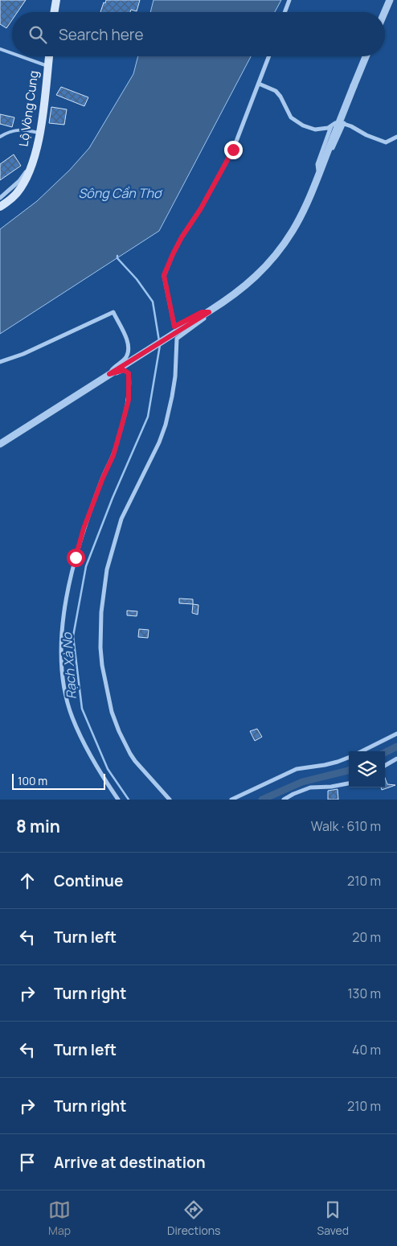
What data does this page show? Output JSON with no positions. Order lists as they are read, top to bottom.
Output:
{
  "streets": {
    "main road": ["Lộ Vòng Cung"]
  },
  "water": ["Sông Cần Thơ", "Rạch Xà No"],
  "scale_bar": "100 m",
  "page": {
    "search": "Search here",
    "scale": "100 m",
    "heading": ["8 min", "Walk · 610 m"],
    "list": [
      ["Continue", "210 m"],
      ["Turn left", "20 m"],
      ["Turn right", "130 m"],
      ["Turn left", "40 m"],
      ["Turn right", "210 m"],
      "Arrive at destination"
    ],
    "nav": ["Map", "Directions", "Saved"]
  }
}
